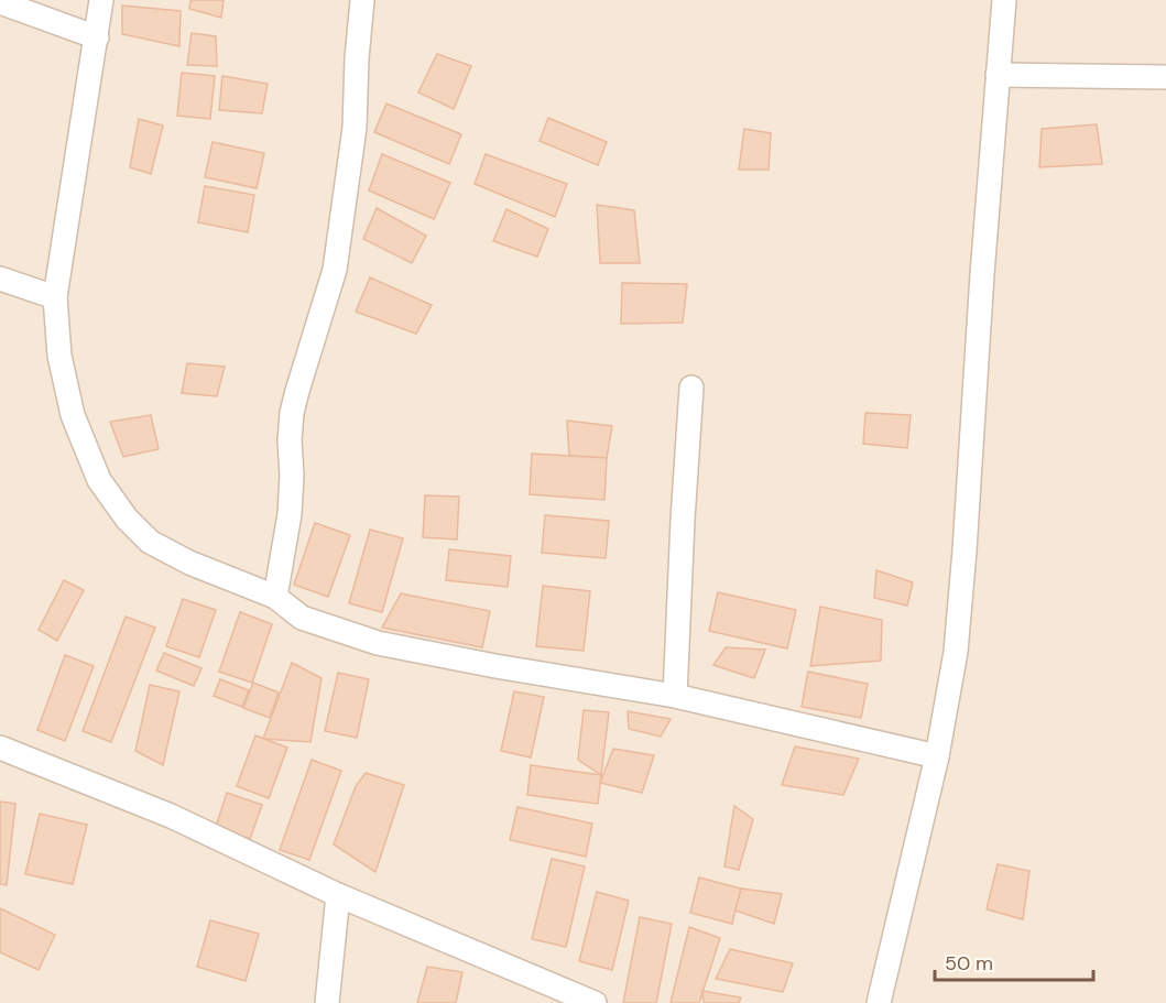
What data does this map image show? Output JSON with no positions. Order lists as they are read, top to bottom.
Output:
{
  "scale_bar": "50 m"
}
